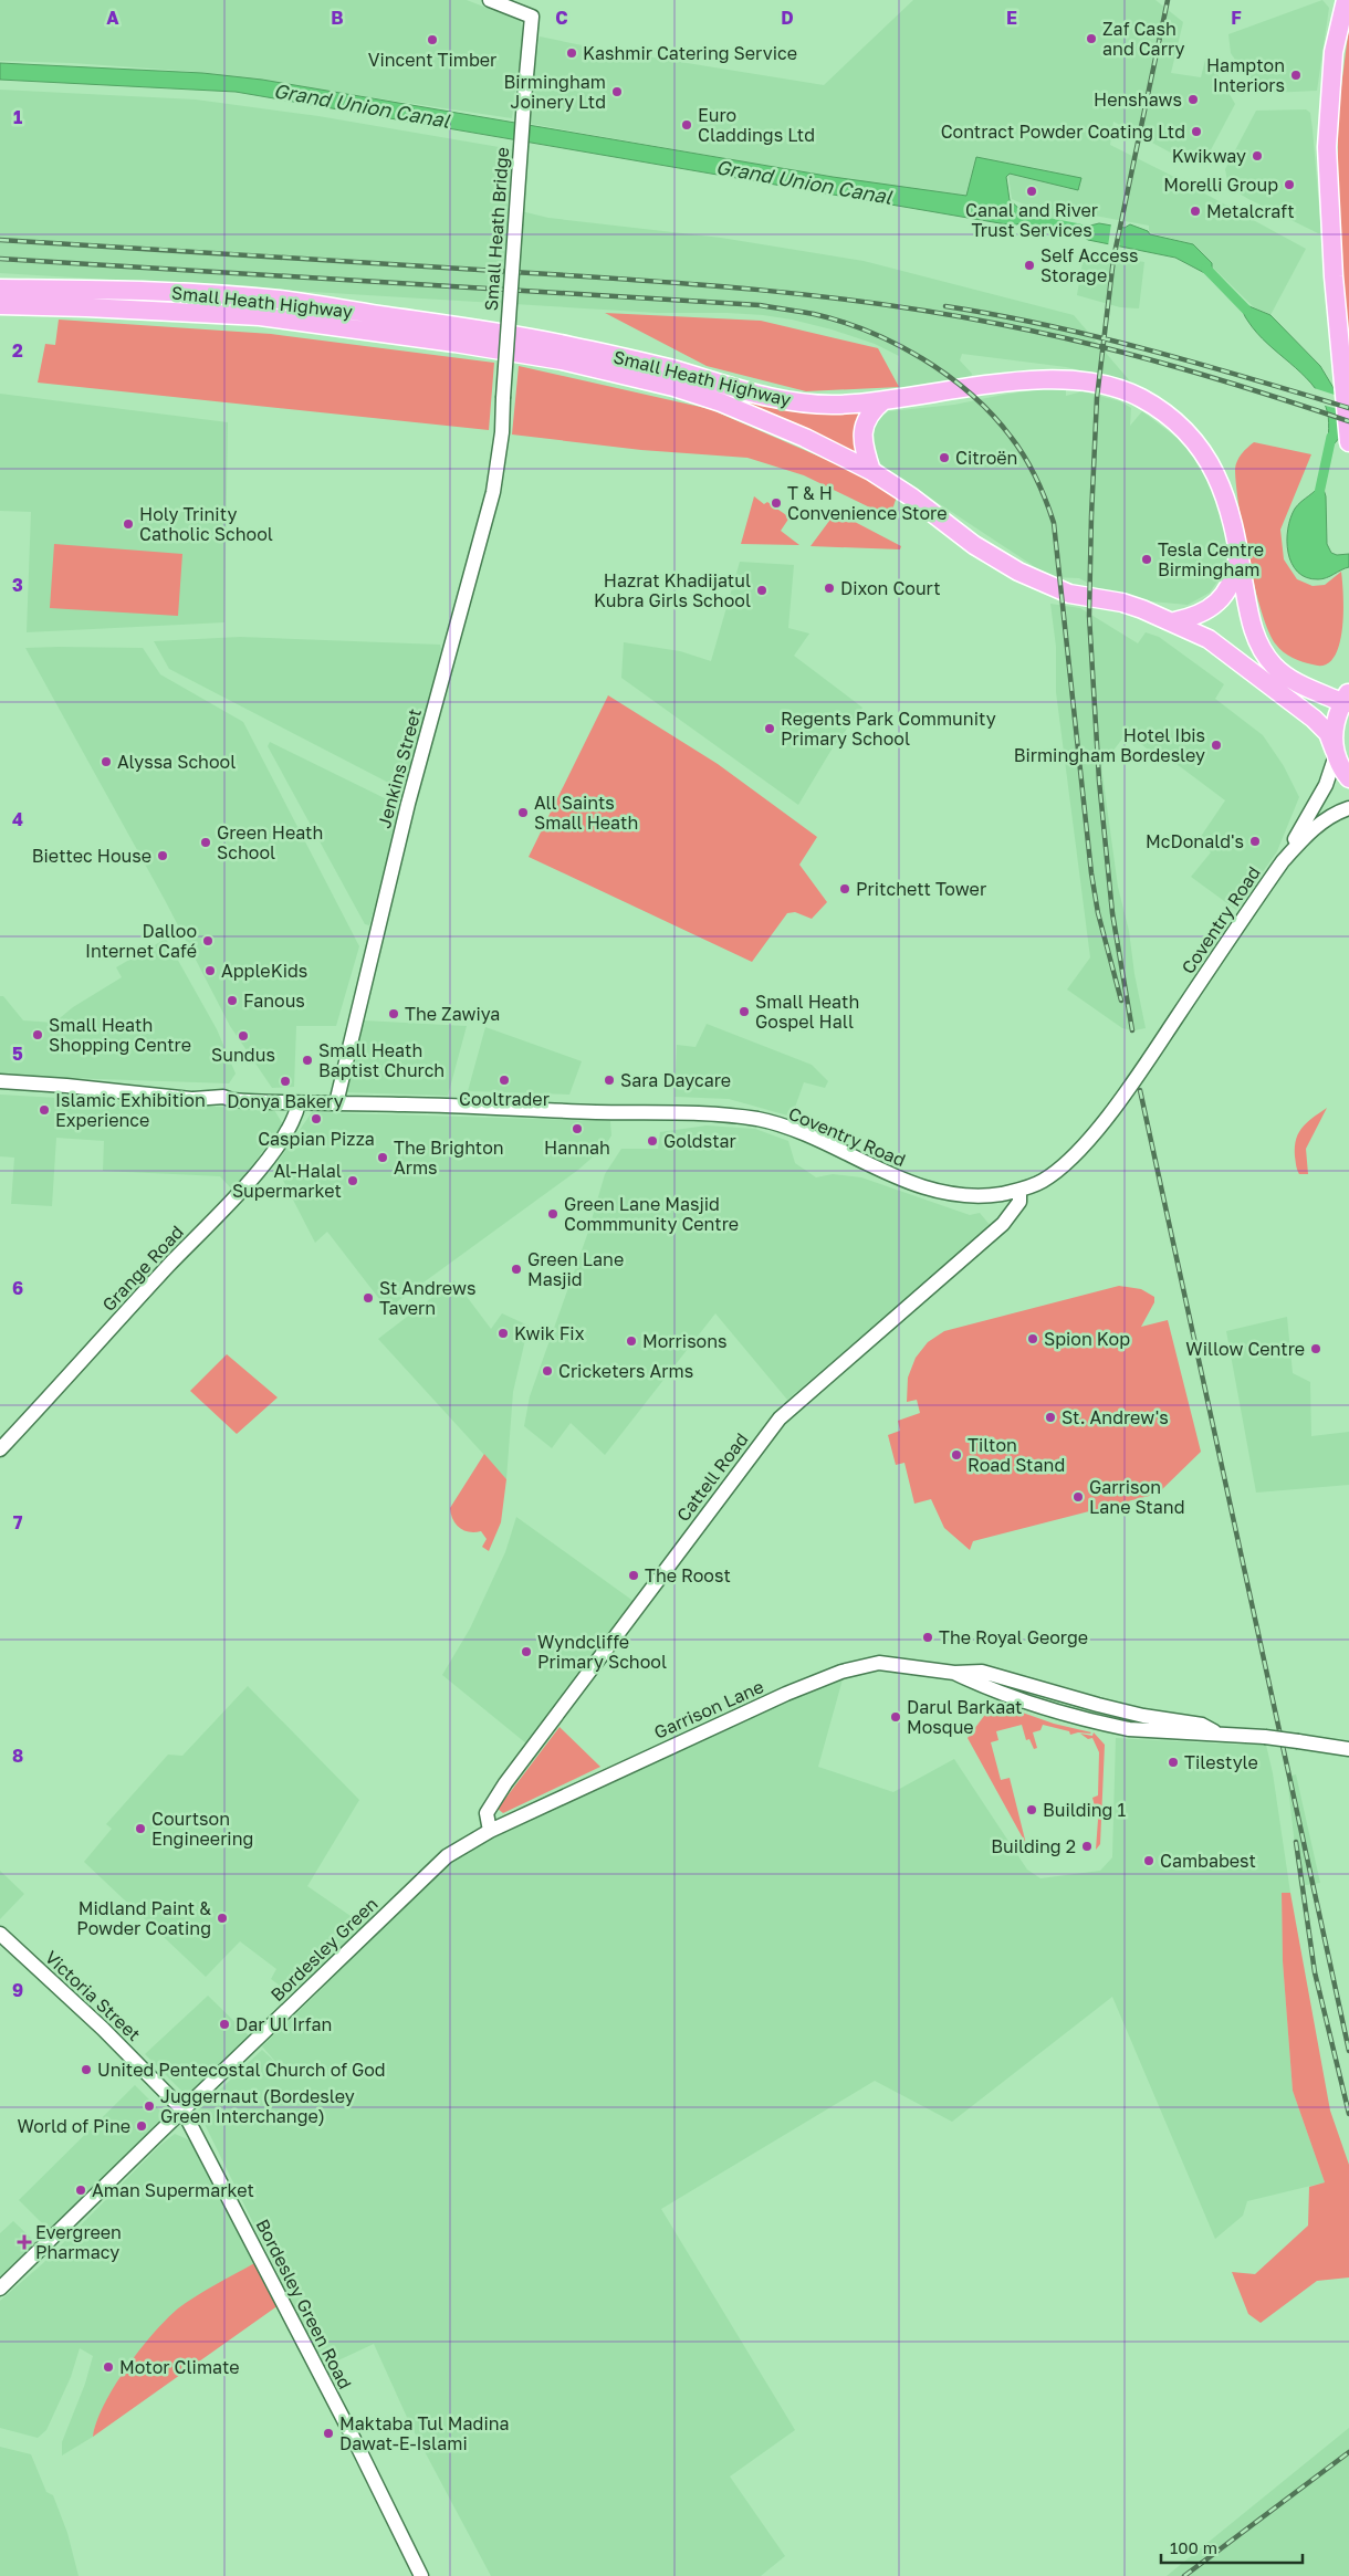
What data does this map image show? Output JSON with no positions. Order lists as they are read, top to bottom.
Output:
{
  "streets": {
    "highway": ["Small Heath Highway"],
    "street": [
      "Small Heath Bridge",
      "Jenkins Street",
      "Coventry Road",
      "Grange Road",
      "Cattell Road",
      "Garrison Lane",
      "Bordesley Green",
      "Victoria Street",
      "Bordesley Green Road"
    ]
  },
  "crossings": [
    ["Small Heath Bridge", "Jenkins Street"],
    ["Small Heath Highway", "Coventry Road"],
    ["Jenkins Street", "Coventry Road"],
    ["Coventry Road", "Grange Road"],
    ["Coventry Road", "Cattell Road"],
    ["Cattell Road", "Garrison Lane"],
    ["Cattell Road", "Bordesley Green"],
    ["Garrison Lane", "Bordesley Green"],
    ["Bordesley Green", "Victoria Street"],
    ["Bordesley Green", "Bordesley Green Road"],
    ["Victoria Street", "Bordesley Green Road"]
  ],
  "water": ["Grand Union Canal"],
  "places": {
    "other": [
      "Zaf Cash and Carry",
      "Vincent Timber",
      "Kashmir Catering Service",
      "Hampton Interiors",
      "Birmingham Joinery Ltd",
      "Henshaws",
      "Euro Claddings Ltd",
      "Contract Powder Coating Ltd",
      "Kwikway",
      "Morelli Group",
      "Canal and River Trust Services",
      "Metalcraft",
      "Self Access Storage",
      "Citroën",
      "T & H Convenience Store",
      "Holy Trinity Catholic School",
      "Tesla Centre Birmingham",
      "Dixon Court",
      "Hazrat Khadijatul Kubra Girls School",
      "Regents Park Community Primary School",
      "Hotel Ibis Birmingham Bordesley",
      "Alyssa School",
      "All Saints Small Heath",
      "McDonald's",
      "Green Heath School",
      "Biettec House",
      "Pritchett Tower",
      "Dalloo Internet Café",
      "AppleKids",
      "Fanous",
      "Small Heath Gospel Hall",
      "The Zawiya",
      "Small Heath Shopping Centre",
      "Sundus",
      "Small Heath Baptist Church",
      "Cooltrader",
      "Sara Daycare",
      "Donya Bakery",
      "Islamic Exhibition Experience",
      "Caspian Pizza",
      "Hannah",
      "Goldstar",
      "The Brighton Arms",
      "Al-Halal Supermarket",
      "Green Lane Masjid Commmunity Centre",
      "Green Lane Masjid",
      "St Andrews Tavern",
      "Kwik Fix",
      "Spion Kop",
      "Morrisons",
      "Willow Centre",
      "Cricketers Arms",
      "St. Andrew's",
      "Tilton Road Stand",
      "Garrison Lane Stand",
      "The Roost",
      "The Royal George",
      "Wyndcliffe Primary School",
      "Darul Barkaat Mosque",
      "Tilestyle",
      "Building 1",
      "Courtson Engineering",
      "Building 2",
      "Cambabest",
      "Midland Paint & Powder Coating",
      "Dar Ul Irfan",
      "United Pentecostal Church of God",
      "Juggernaut (Bordesley Green Interchange)",
      "World of Pine",
      "Aman Supermarket",
      "Motor Climate",
      "Maktaba Tul Madina Dawat-E-Islami"
    ],
    "health": ["Evergreen Pharmacy"]
  },
  "scale_bar": "100 m",
  "grid": {
    "columns": [
      "A",
      "B",
      "C",
      "D",
      "E",
      "F"
    ],
    "rows": [
      "1",
      "2",
      "3",
      "4",
      "5",
      "6",
      "7",
      "8",
      "9"
    ]
  }
}
